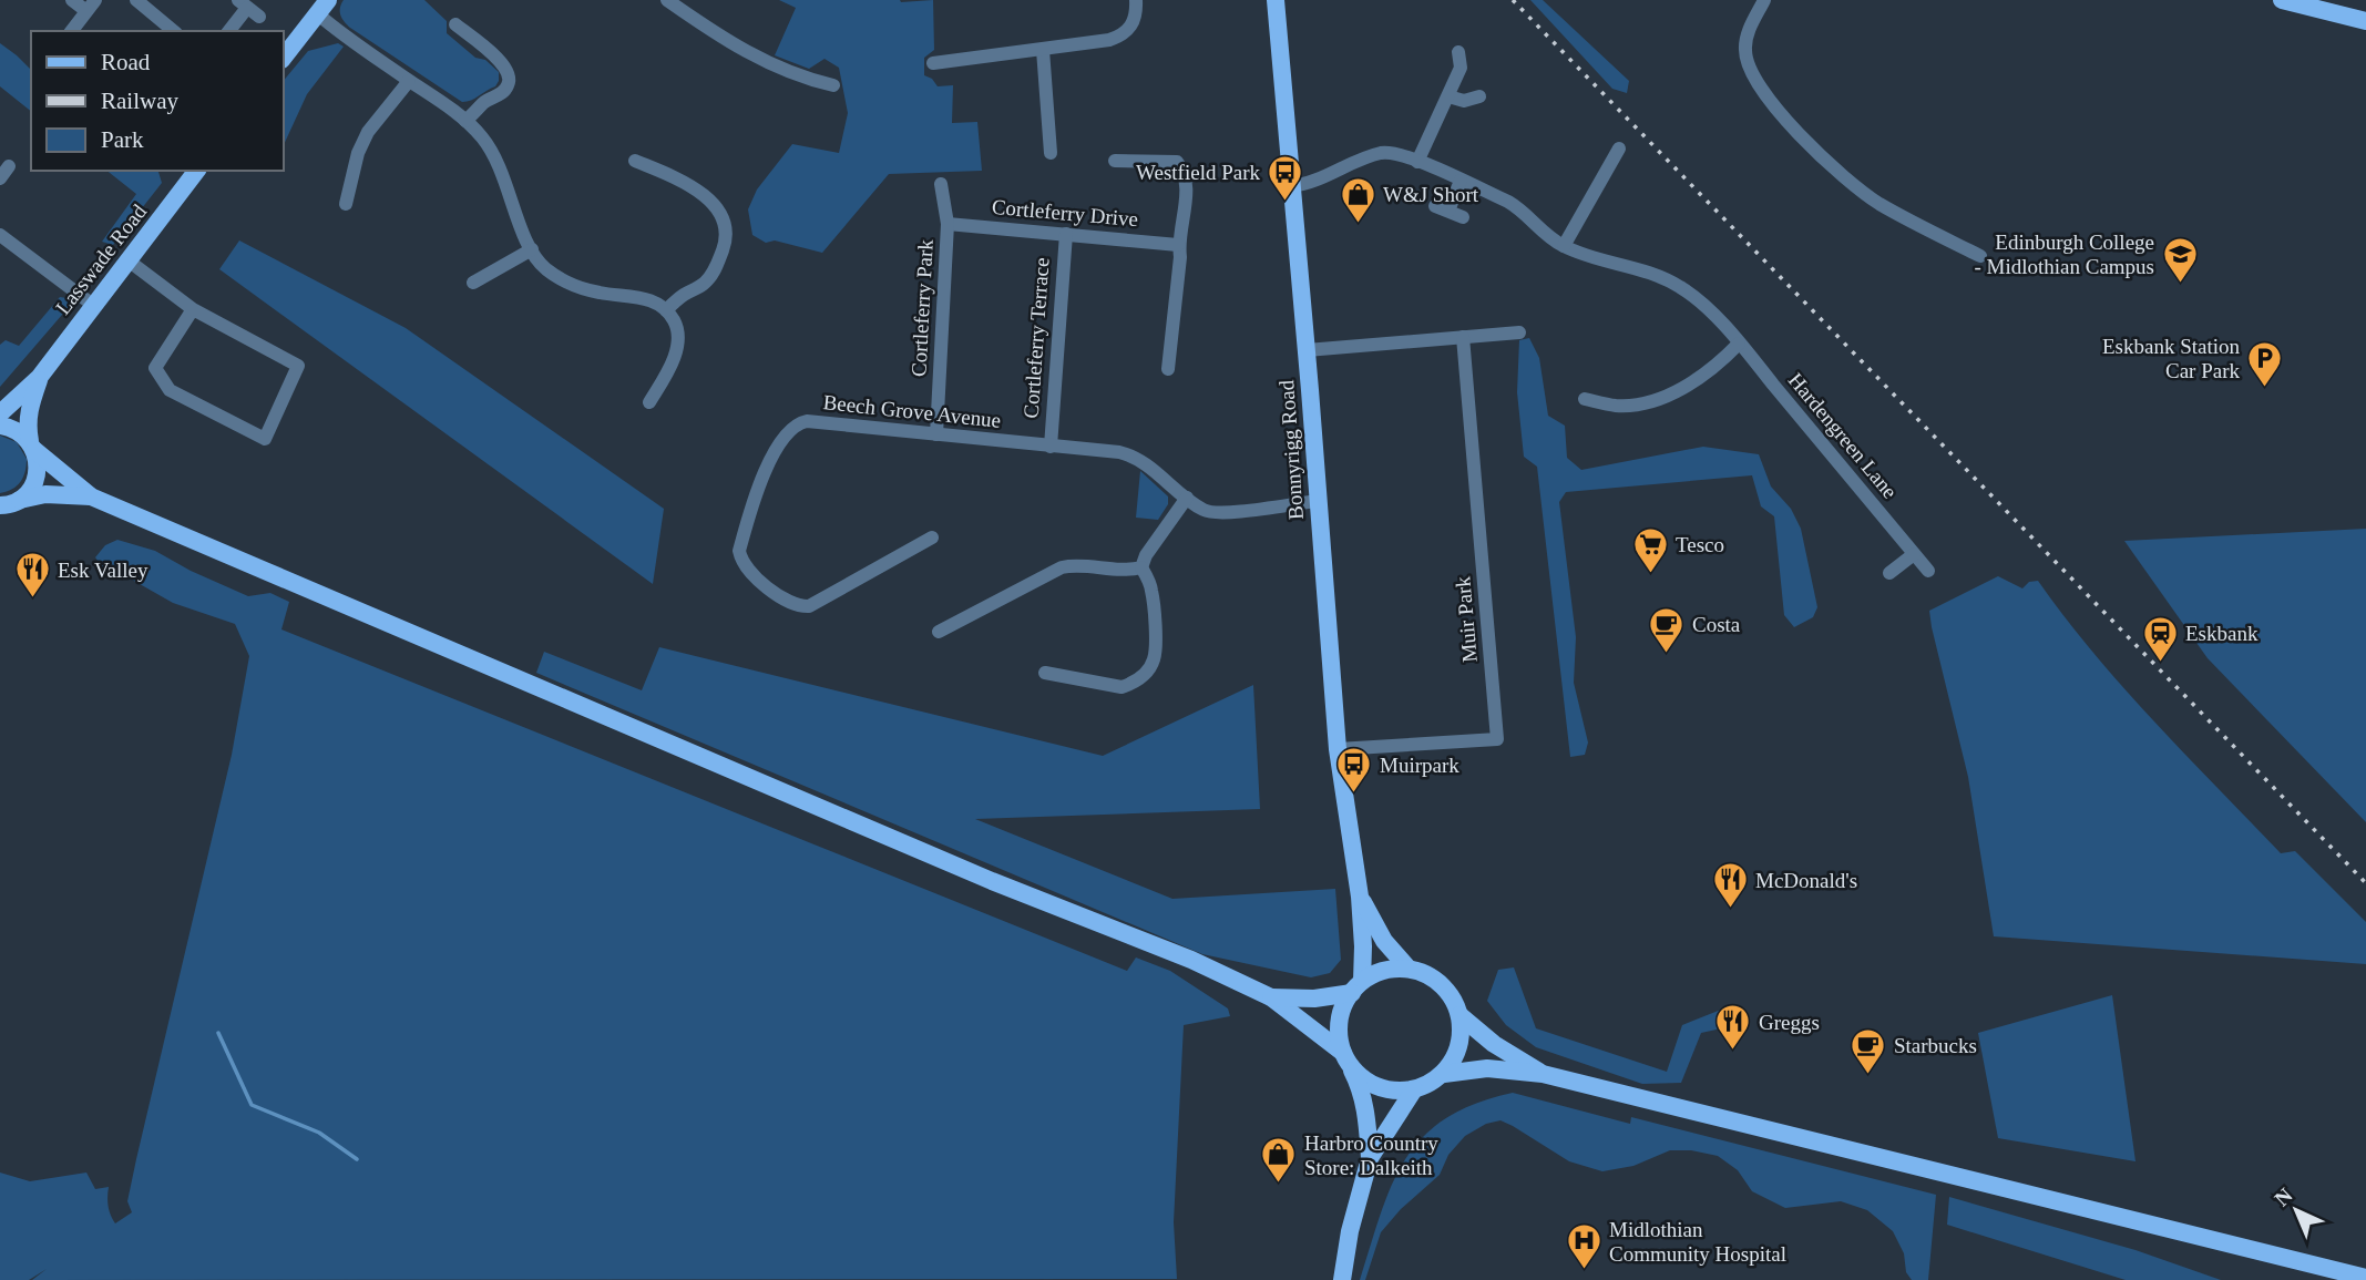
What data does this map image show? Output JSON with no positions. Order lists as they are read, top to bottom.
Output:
{
  "streets": {
    "main road": ["Lasswade Road", "Bonnyrigg Road"],
    "street": [
      "Cortleferry Drive",
      "Cortleferry Park",
      "Cortleferry Terrace",
      "Beech Grove Avenue",
      "Hardengreen Lane",
      "Muir Park"
    ]
  },
  "crossings": [
    ["Cortleferry Drive", "Cortleferry Park"],
    ["Cortleferry Drive", "Cortleferry Terrace"],
    ["Cortleferry Park", "Beech Grove Avenue"],
    ["Cortleferry Terrace", "Beech Grove Avenue"],
    ["Beech Grove Avenue", "Bonnyrigg Road"],
    ["Bonnyrigg Road", "Muir Park"]
  ],
  "places": {
    "bus stop": ["Westfield Park", "Muirpark"],
    "shop": ["W&J Short", "Harbro Country Store: Dalkeith"],
    "school or university": ["Edinburgh College - Midlothian Campus"],
    "parking": ["Eskbank Station Car Park"],
    "supermarket": ["Tesco"],
    "restaurant": ["Esk Valley", "McDonald's", "Greggs"],
    "cafe": ["Costa", "Starbucks"],
    "station": ["Eskbank"],
    "hospital": ["Midlothian Community Hospital"]
  },
  "legend": ["Road", "Railway", "Park"],
  "north": "top left"
}
